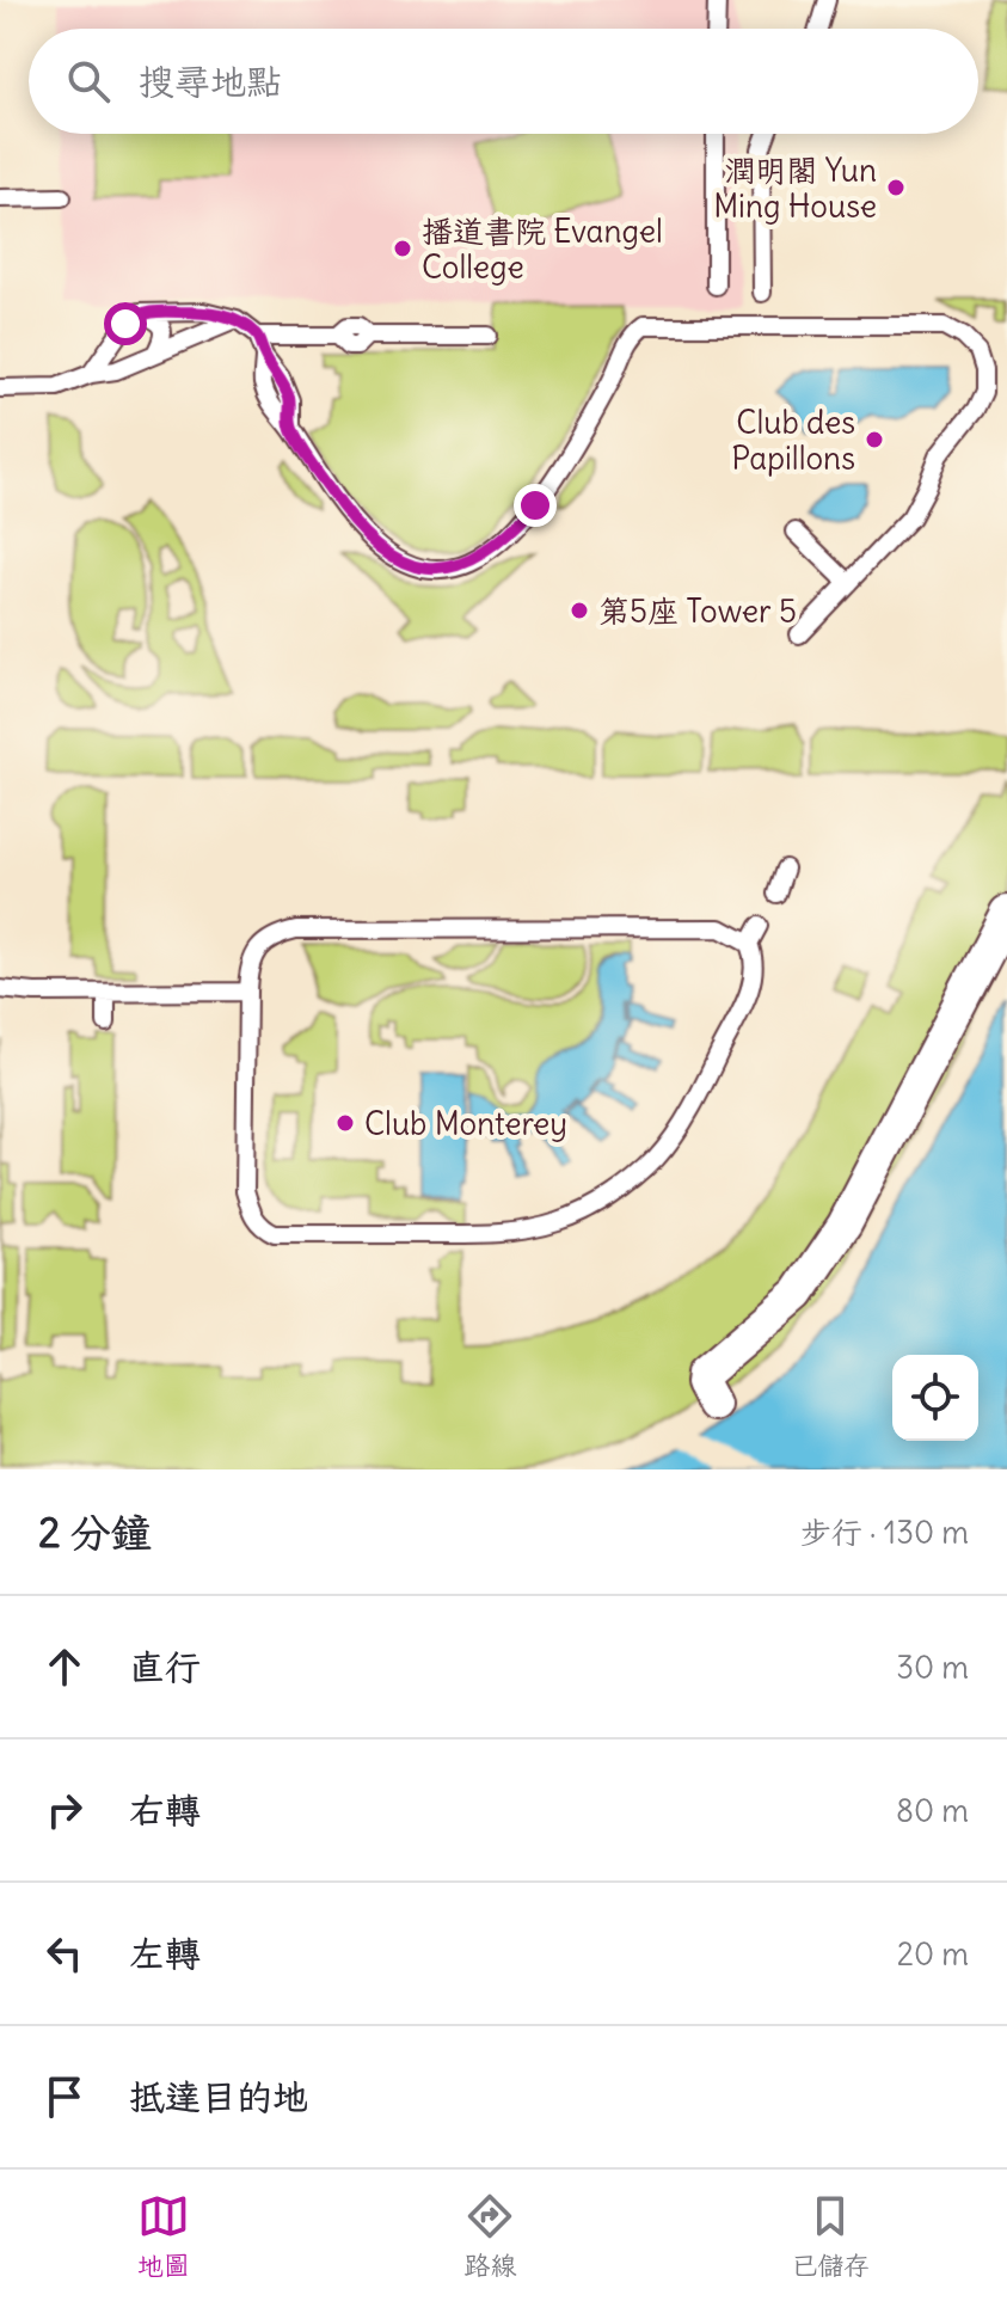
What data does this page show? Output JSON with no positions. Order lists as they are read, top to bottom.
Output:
{
  "places": [
    "潤明閣 Yun Ming House",
    "播道書院 Evangel College",
    "Club des Papillons",
    "第5座 Tower 5",
    "Club Monterey"
  ],
  "page": {
    "search": "搜尋地點",
    "heading": ["2 分鐘", "步行 · 130 m"],
    "list": [
      ["直行", "30 m"],
      ["右轉", "80 m"],
      ["左轉", "20 m"],
      "抵達目的地"
    ],
    "nav": ["地圖", "路線", "已儲存"]
  }
}
